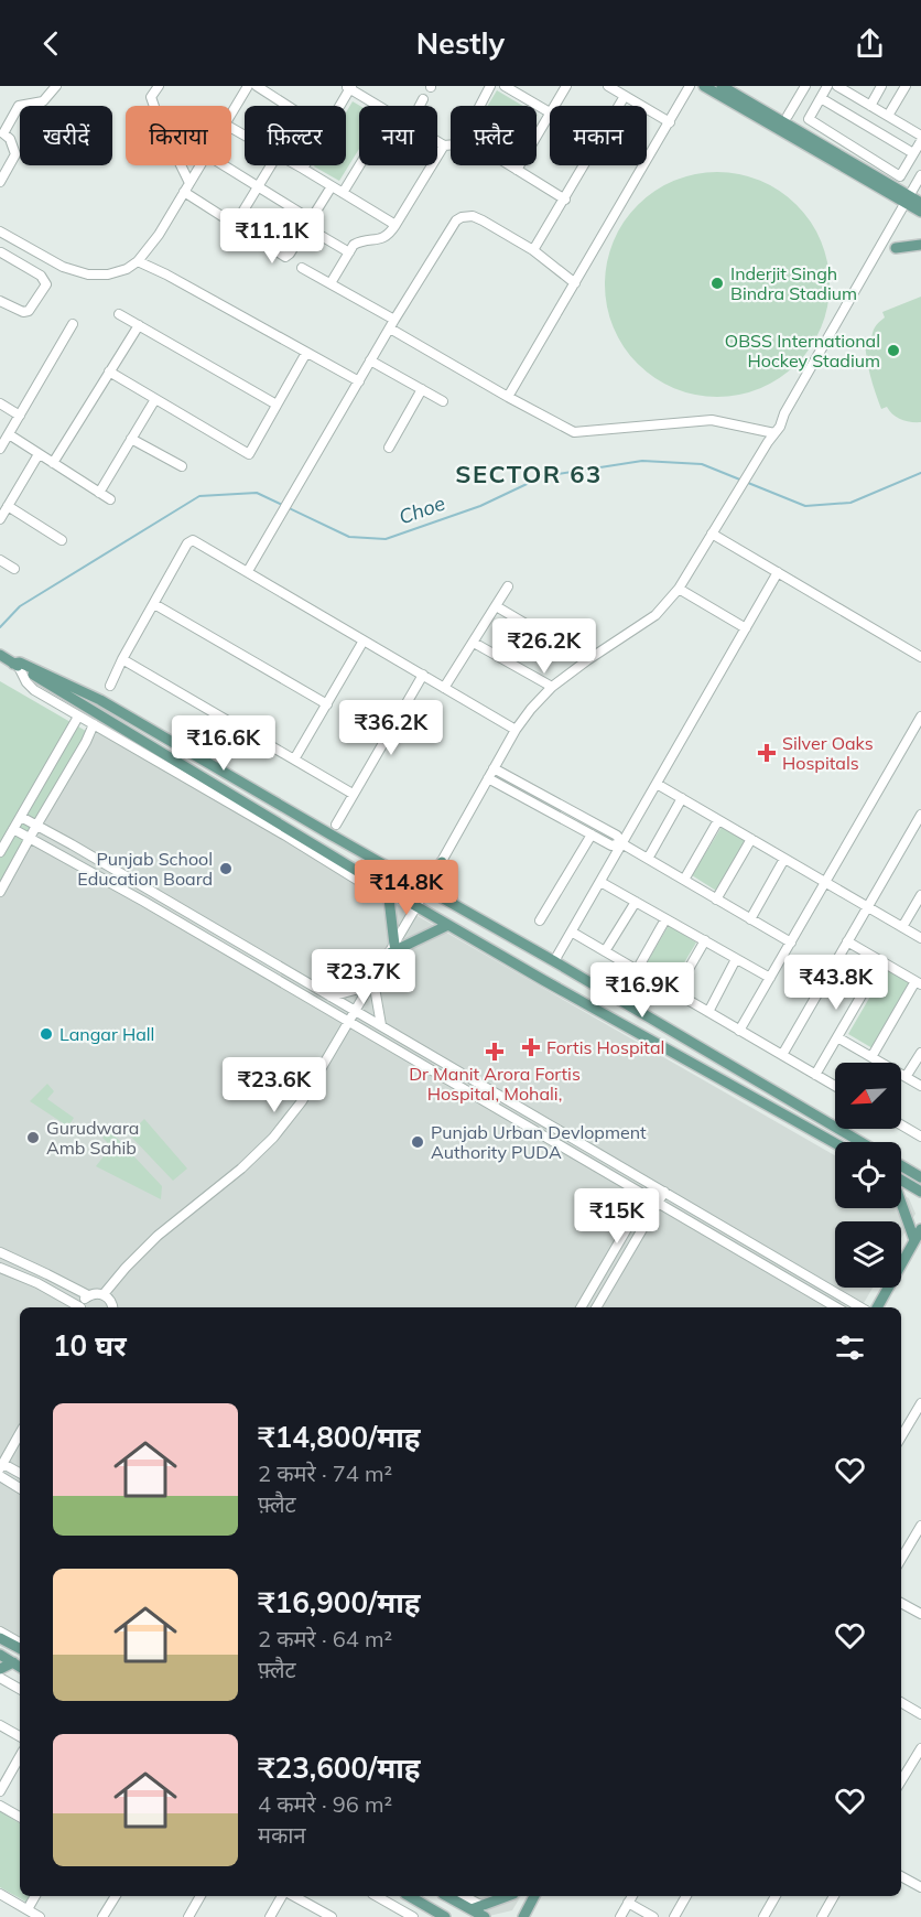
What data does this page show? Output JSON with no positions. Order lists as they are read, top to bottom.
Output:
{
  "districts": ["SECTOR 63"],
  "water": ["Choe"],
  "places": {
    "other": [
      "Inderjit Singh Bindra Stadium",
      "OBSS International Hockey Stadium",
      "Punjab School Education Board",
      "Langar Hall",
      "Gurudwara Amb Sahib",
      "Punjab Urban Devlopment Authority PUDA"
    ],
    "health": ["Silver Oaks Hospitals", "Fortis Hospital", "Dr Manit Arora Fortis Hospital, Mohali,"]
  },
  "north": "bottom left",
  "page": {
    "header": "Nestly",
    "chip": [
      "खरीदें",
      "किराया",
      "फ़िल्टर",
      "नया",
      "फ़्लैट",
      "मकान"
    ],
    "price": [
      "₹11.1K",
      "₹26.2K",
      "₹36.2K",
      "₹16.6K",
      "₹14.8K",
      "₹23.7K",
      "₹43.8K",
      "₹16.9K",
      "₹23.6K",
      "₹15K"
    ],
    "heading": "10 घर",
    "list": [
      {
        "name": "₹14,800/माह",
        "note": "2 कमरे · 74 m² · फ़्लैट"
      },
      {
        "name": "₹16,900/माह",
        "note": "2 कमरे · 64 m² · फ़्लैट"
      },
      {
        "name": "₹23,600/माह",
        "note": "4 कमरे · 96 m² · मकान"
      }
    ]
  }
}
